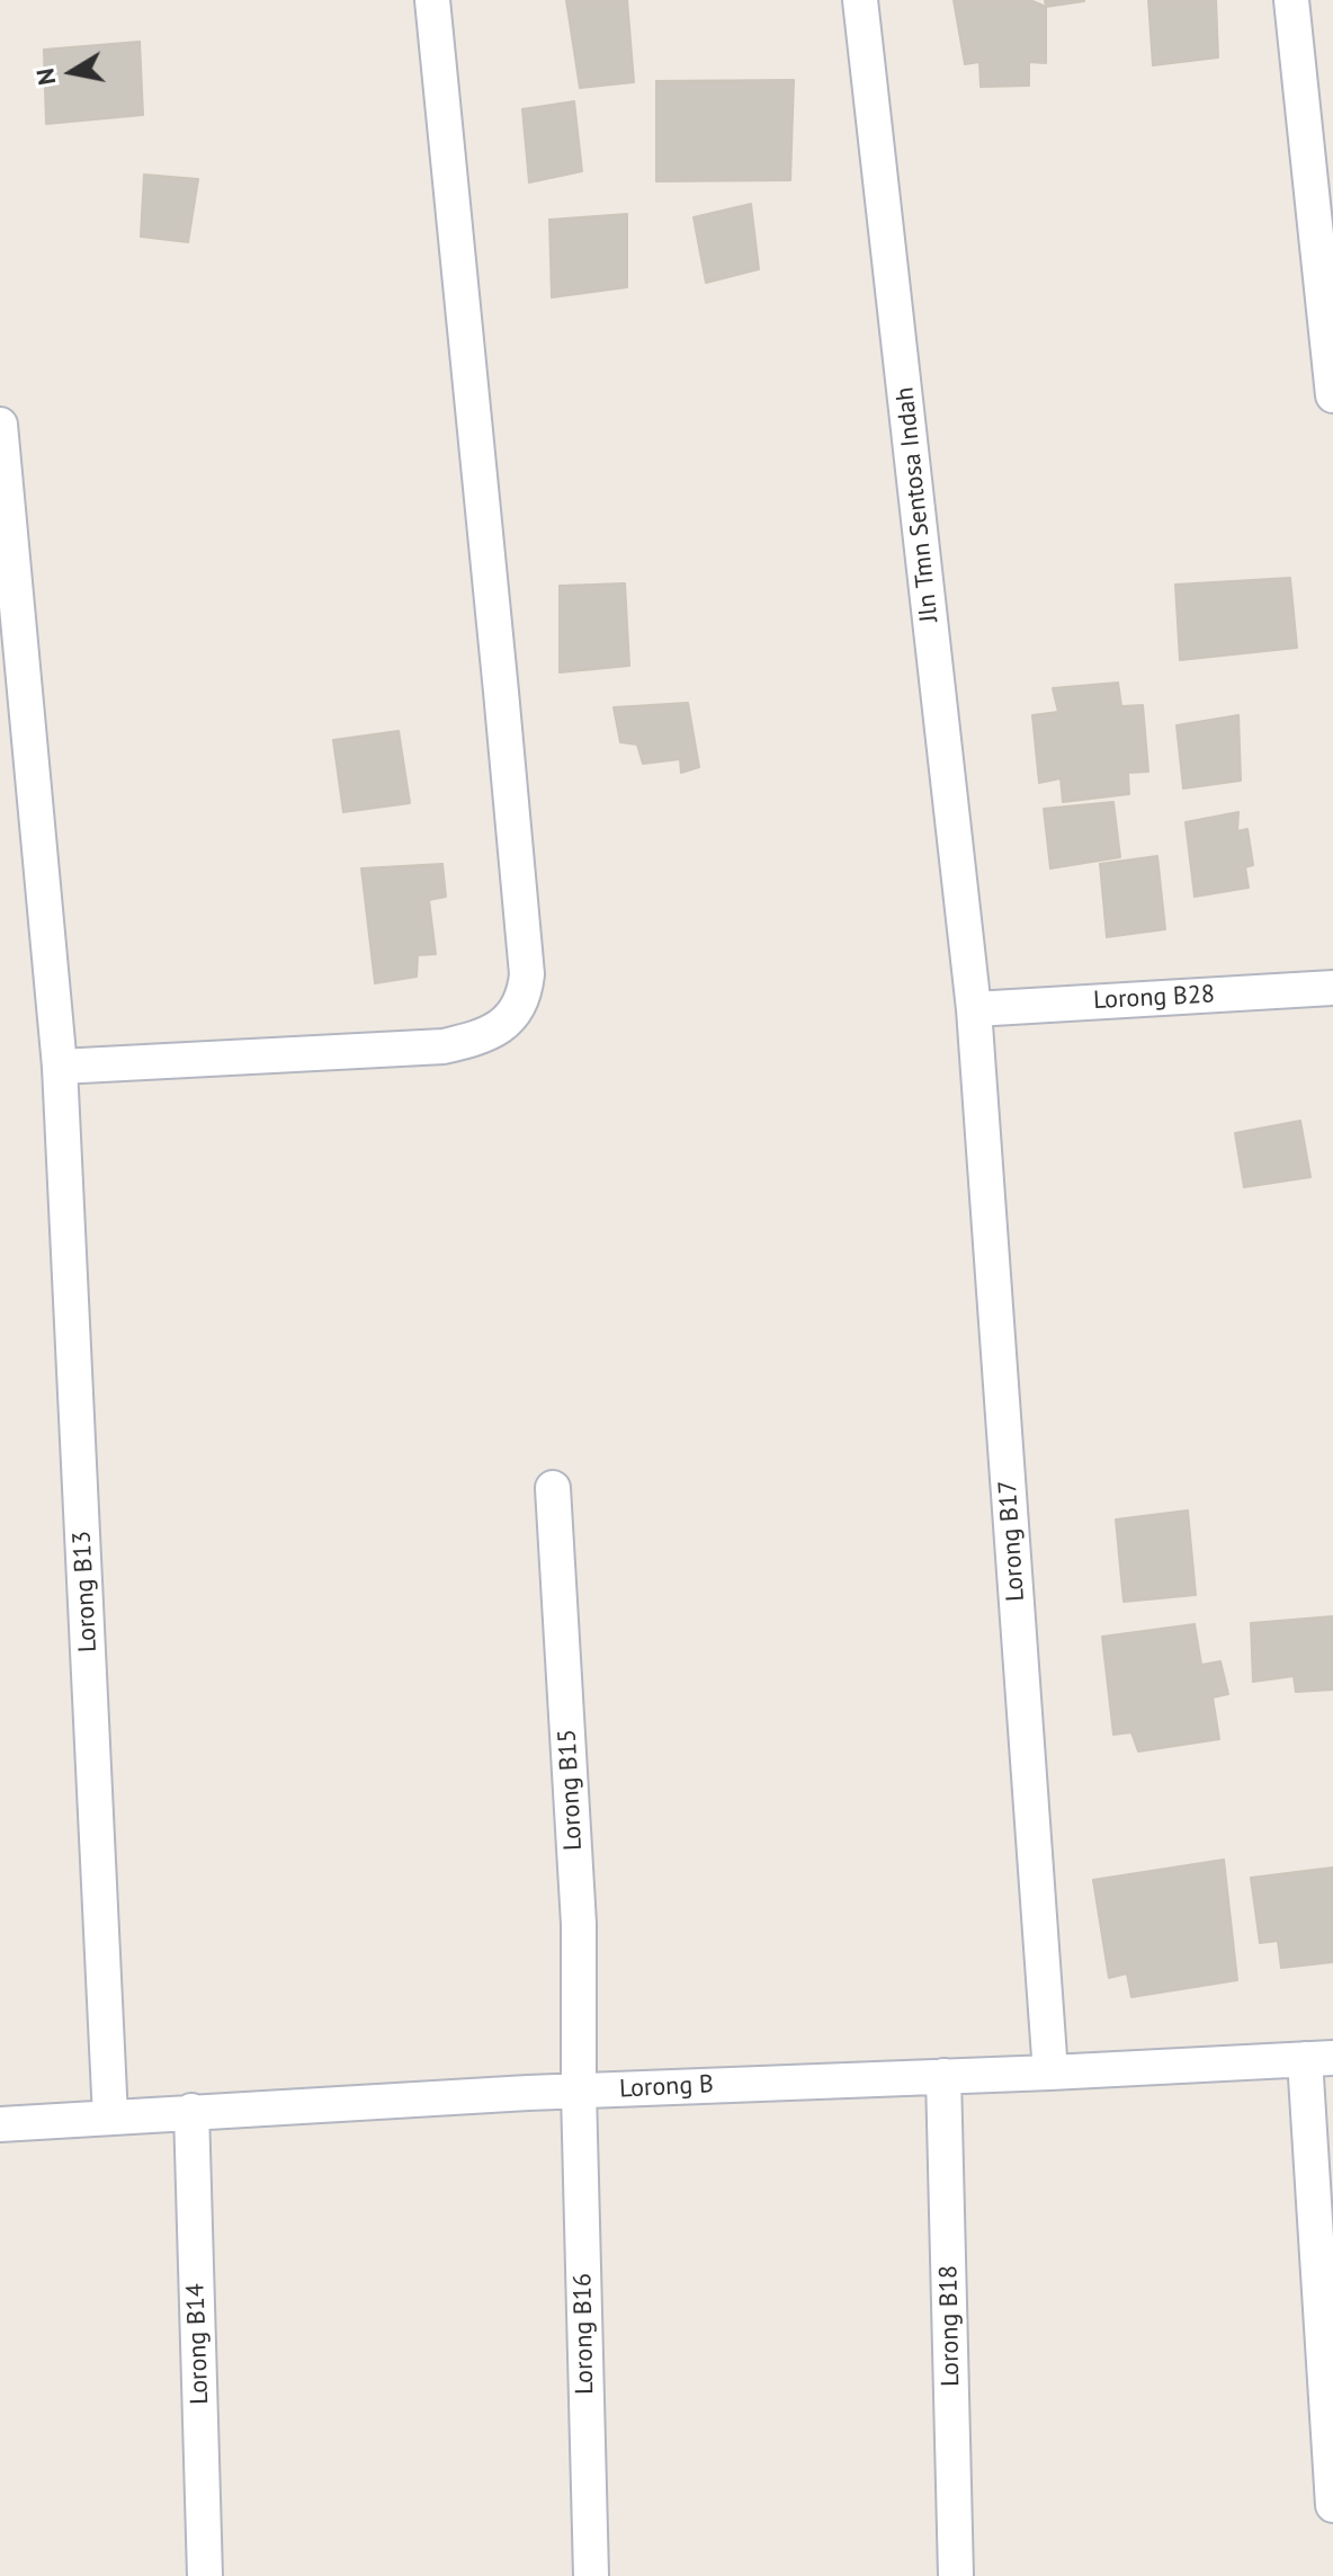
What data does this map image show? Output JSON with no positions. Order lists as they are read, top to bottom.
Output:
{
  "streets": {
    "street": [
      "Jln Tmn Sentosa Indah",
      "Lorong B28",
      "Lorong B17",
      "Lorong B13",
      "Lorong B15",
      "Lorong B",
      "Lorong B18",
      "Lorong B16",
      "Lorong B14"
    ]
  },
  "crossings": [
    ["Jln Tmn Sentosa Indah", "Lorong B28"],
    ["Jln Tmn Sentosa Indah", "Lorong B17"],
    ["Lorong B28", "Lorong B17"],
    ["Lorong B17", "Lorong B"],
    ["Lorong B13", "Lorong B"],
    ["Lorong B15", "Lorong B"],
    ["Lorong B15", "Lorong B16"],
    ["Lorong B", "Lorong B18"],
    ["Lorong B", "Lorong B16"],
    ["Lorong B", "Lorong B14"]
  ],
  "north": "left"
}
